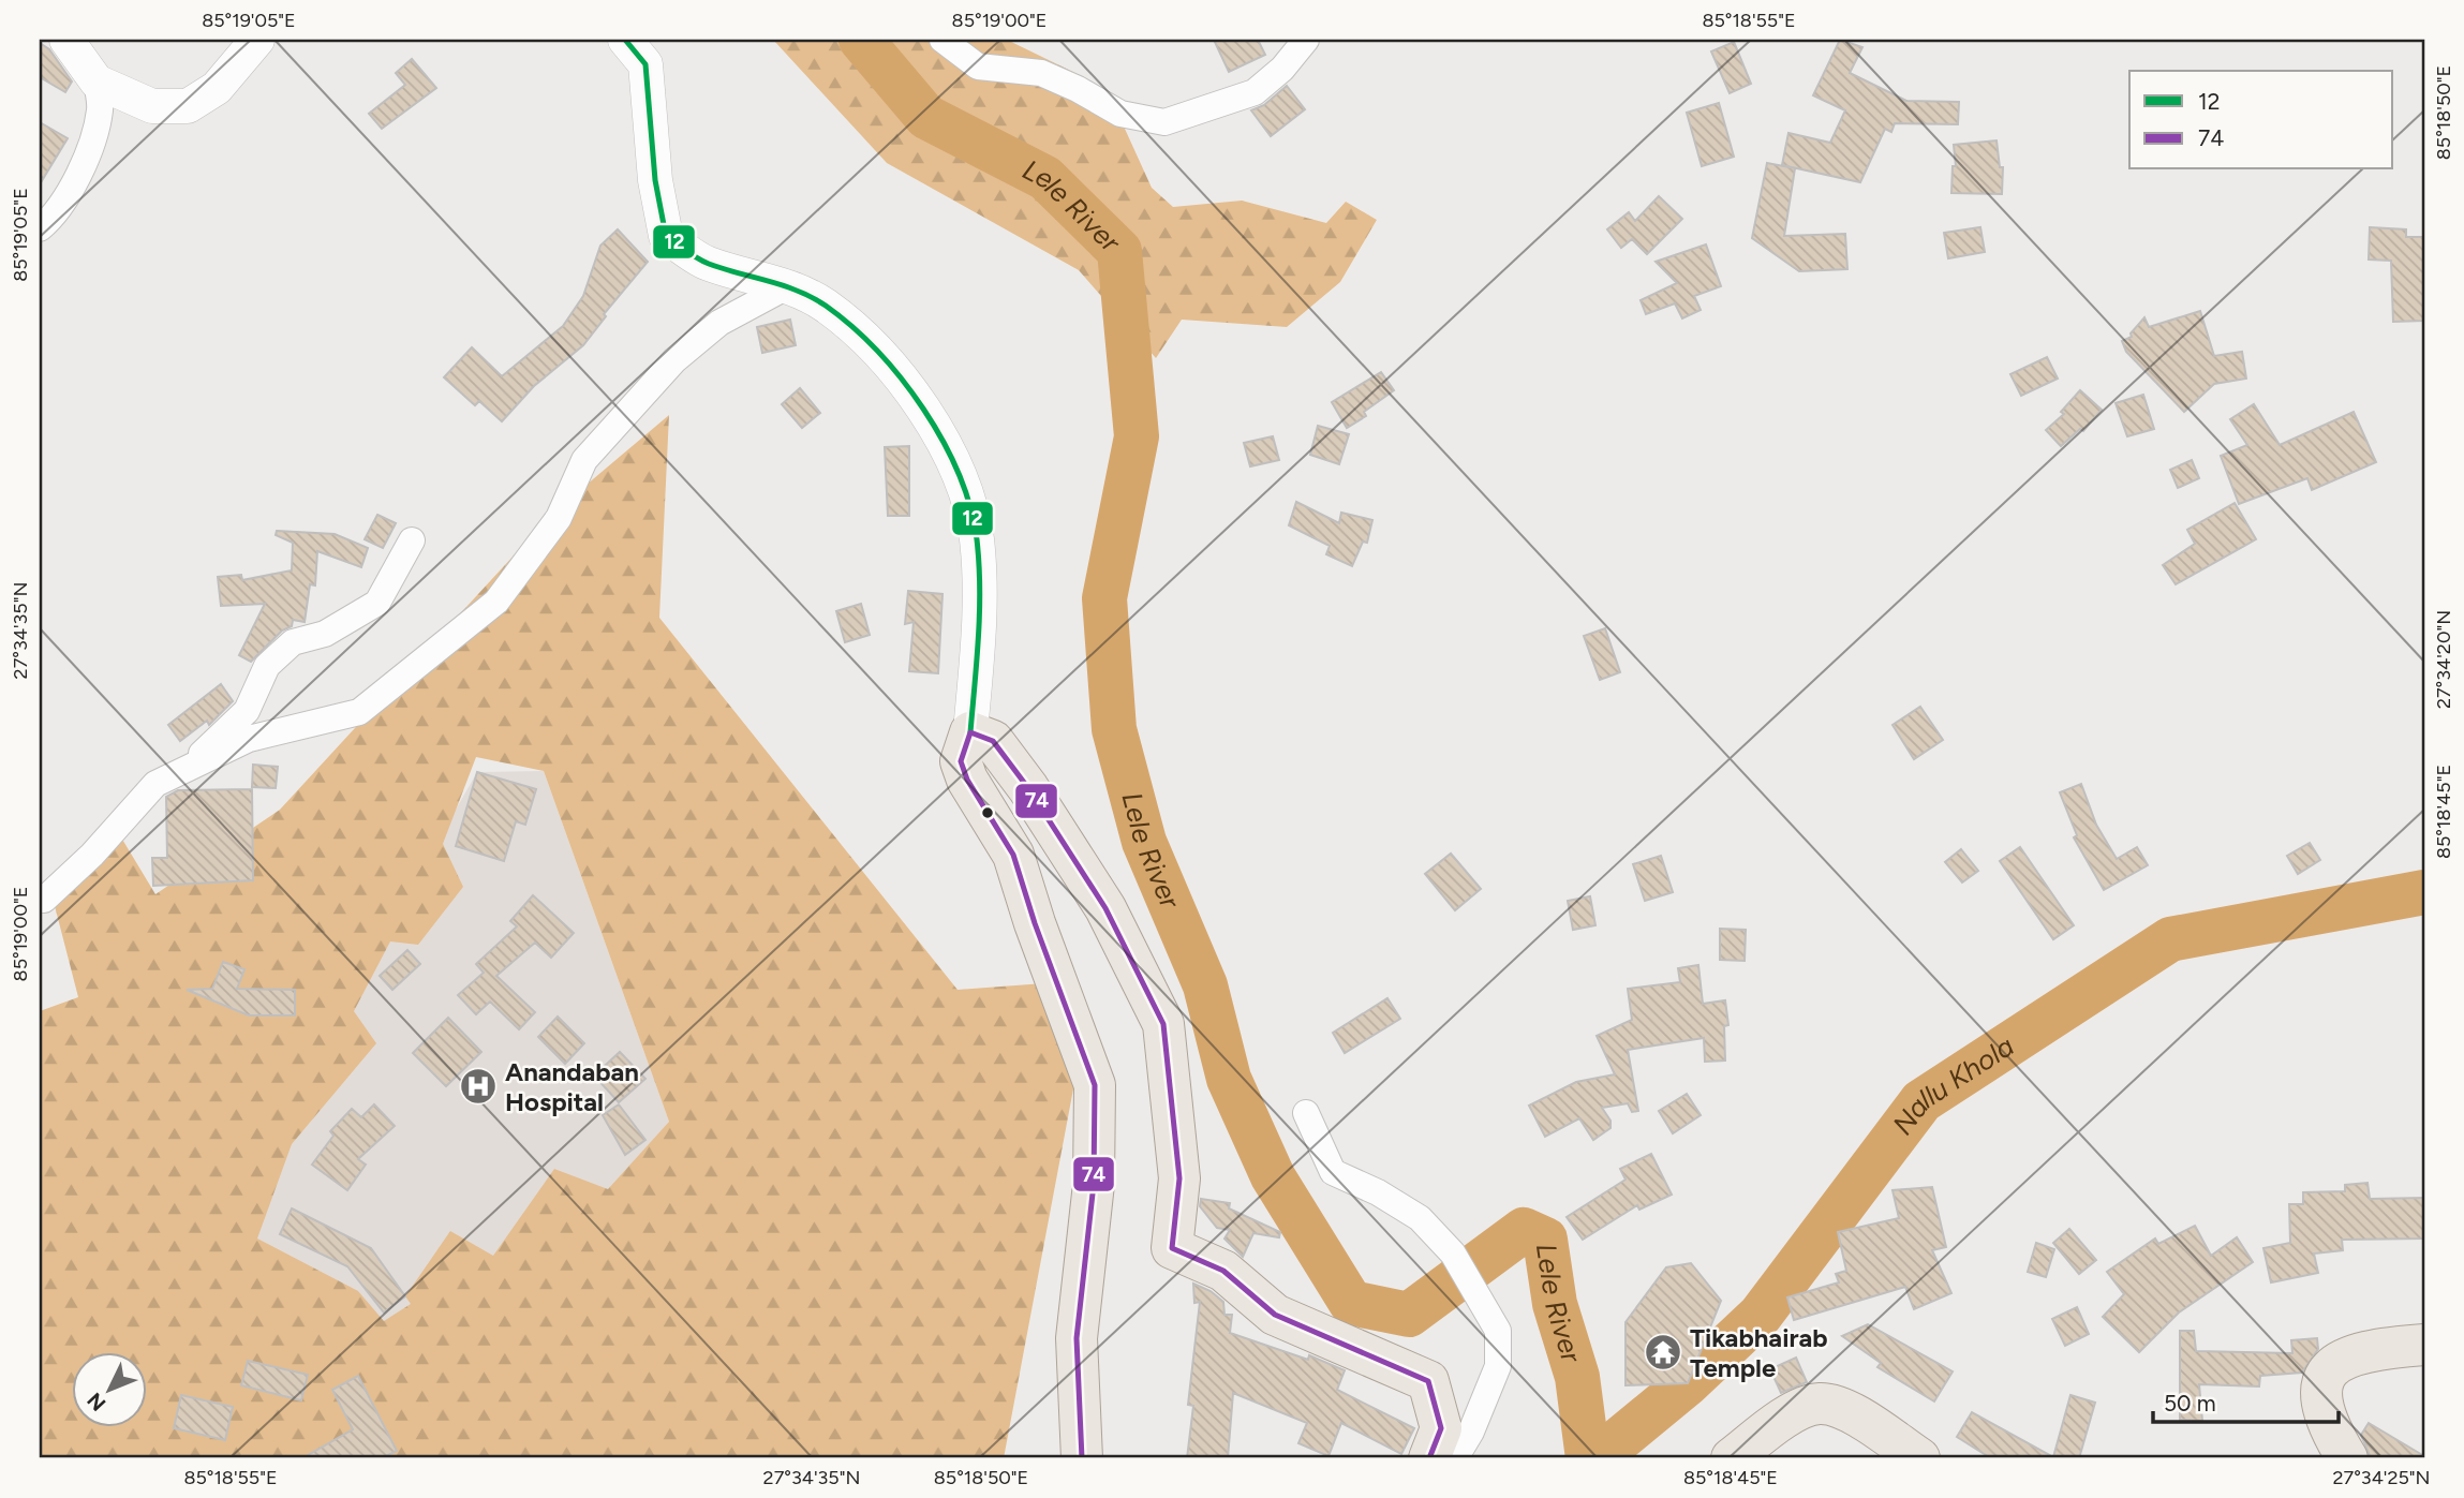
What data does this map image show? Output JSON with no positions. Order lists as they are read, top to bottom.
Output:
{
  "water": ["Lele River", "Nallu Khola"],
  "places": {
    "hospital": ["Anandaban Hospital"],
    "temple": ["Tikabhairab Temple"]
  },
  "lines": ["transit line 12", "transit line 74"],
  "legend": ["12", "74"],
  "scale_bar": "50 m",
  "north": "bottom left",
  "coordinates": [
    "85°19'05\"E",
    "85°19'00\"E",
    "85°18'55\"E",
    "85°18'50\"E",
    "27°34'35\"N",
    "27°34'20\"N",
    "85°18'45\"E",
    "27°34'25\"N"
  ]
}
